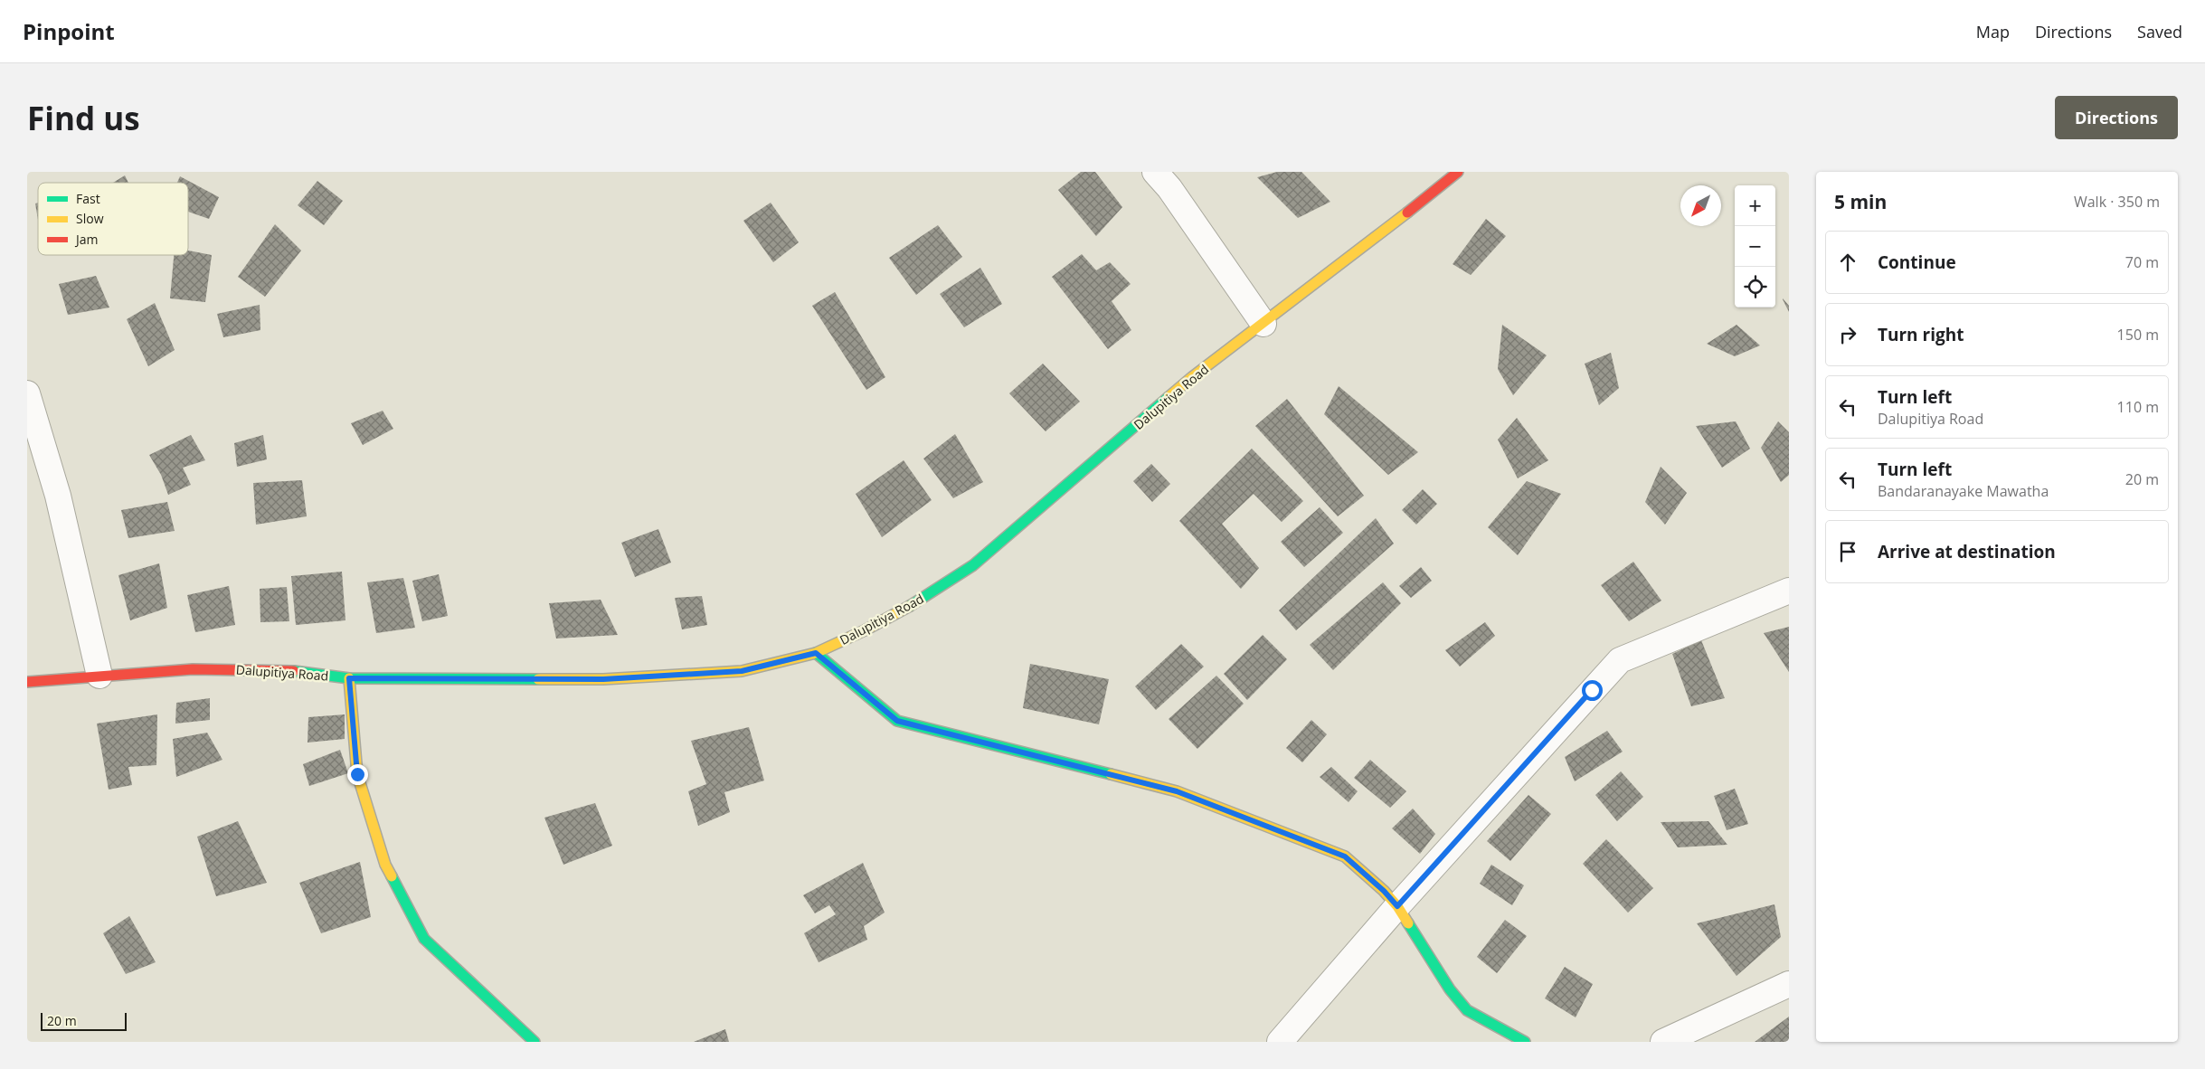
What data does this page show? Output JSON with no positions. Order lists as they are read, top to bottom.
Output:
{
  "streets": {
    "street": ["Dalupitiya Road"]
  },
  "legend": ["Fast", "Slow", "Jam"],
  "scale_bar": "20 m",
  "north": "bottom left",
  "page": {
    "header": "Pinpoint",
    "nav": ["Map", "Directions", "Saved"],
    "buttons": "Directions",
    "title": "Find us",
    "heading": ["5 min", "Walk · 350 m"],
    "map_buttons": ["+", "−"],
    "list": [
      ["Continue", "70 m"],
      ["Turn right", "150 m"],
      ["Turn left", "Dalupitiya Road", "110 m"],
      ["Turn left", "Bandaranayake Mawatha", "20 m"],
      "Arrive at destination"
    ],
    "scale": "20 m"
  }
}
